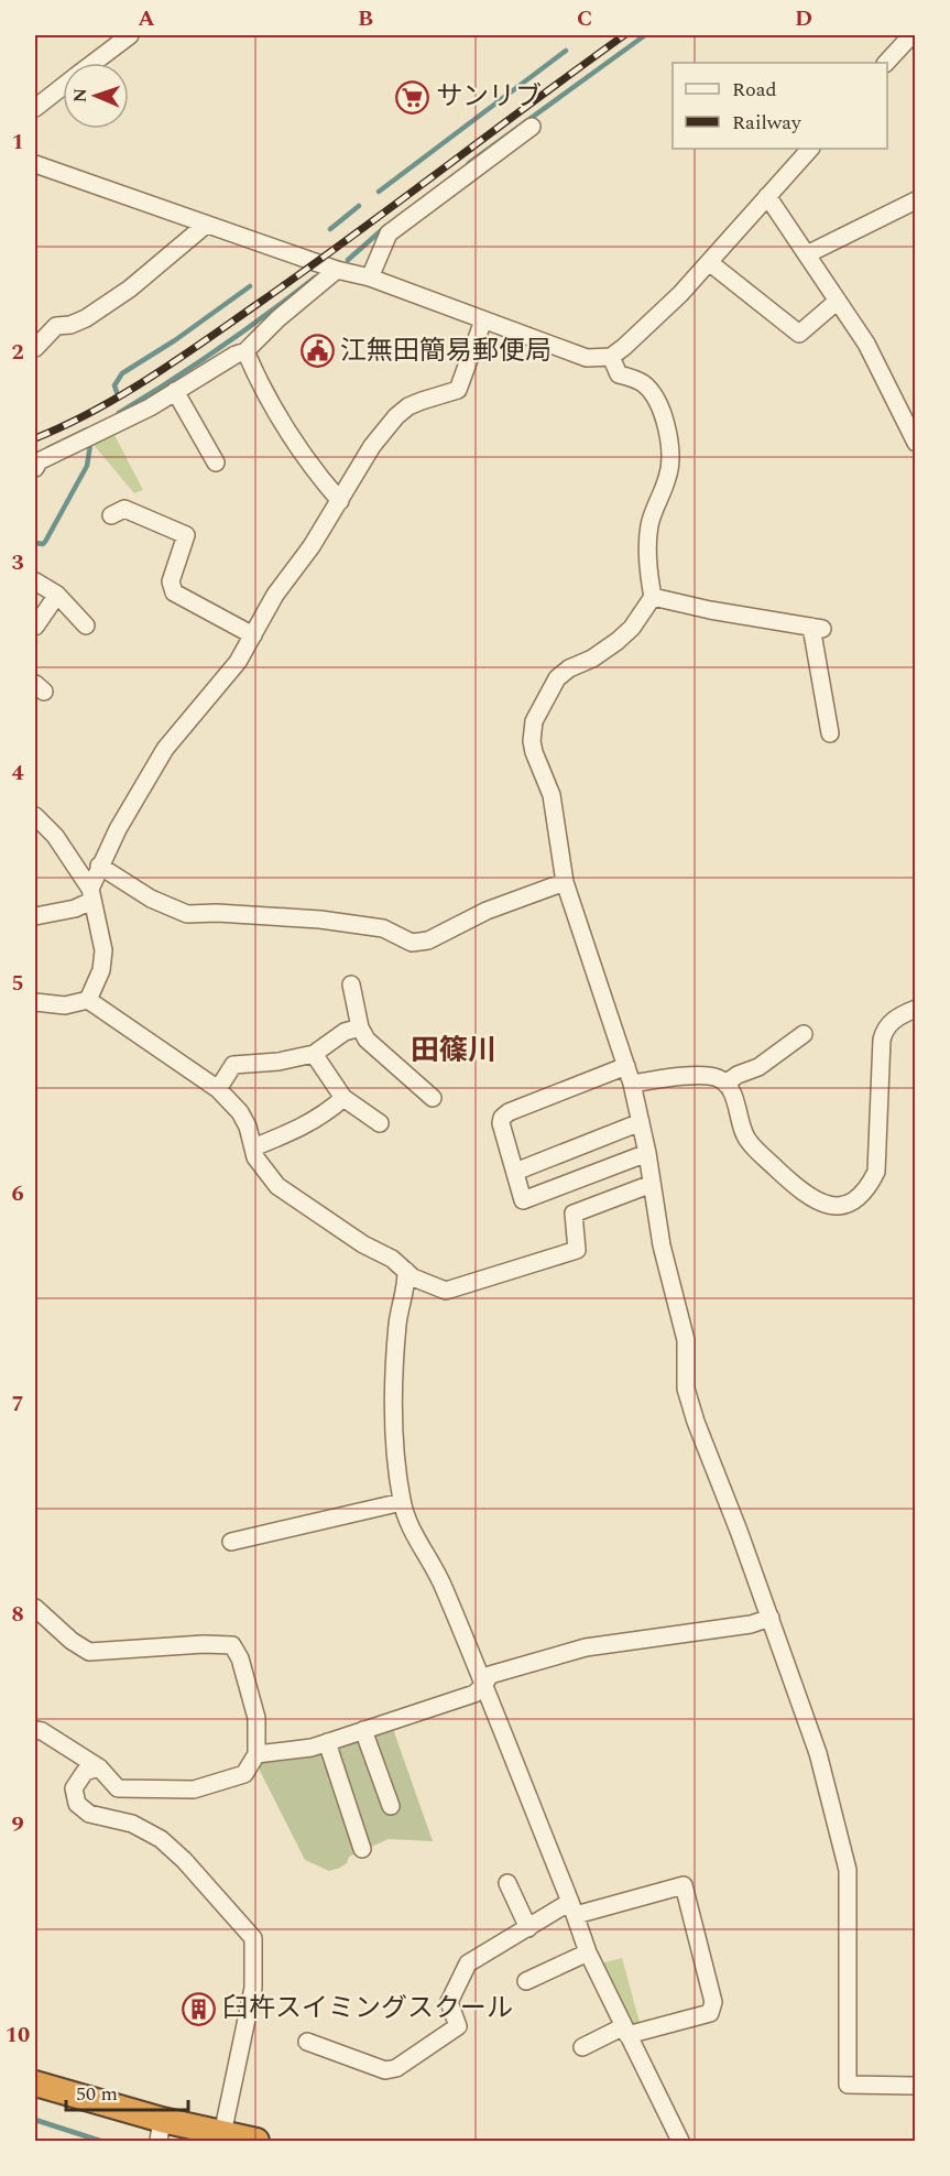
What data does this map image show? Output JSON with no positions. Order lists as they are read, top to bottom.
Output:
{
  "districts": ["田篠川"],
  "places": {
    "supermarket": ["サンリブ"],
    "public building": ["江無田簡易郵便局"],
    "building": ["臼杵スイミングスクール"]
  },
  "legend": ["Road", "Railway"],
  "scale_bar": "50 m",
  "north": "left",
  "grid": {
    "columns": [
      "A",
      "B",
      "C",
      "D"
    ],
    "rows": [
      "1",
      "2",
      "3",
      "4",
      "5",
      "6",
      "7",
      "8",
      "9",
      "10"
    ]
  }
}
